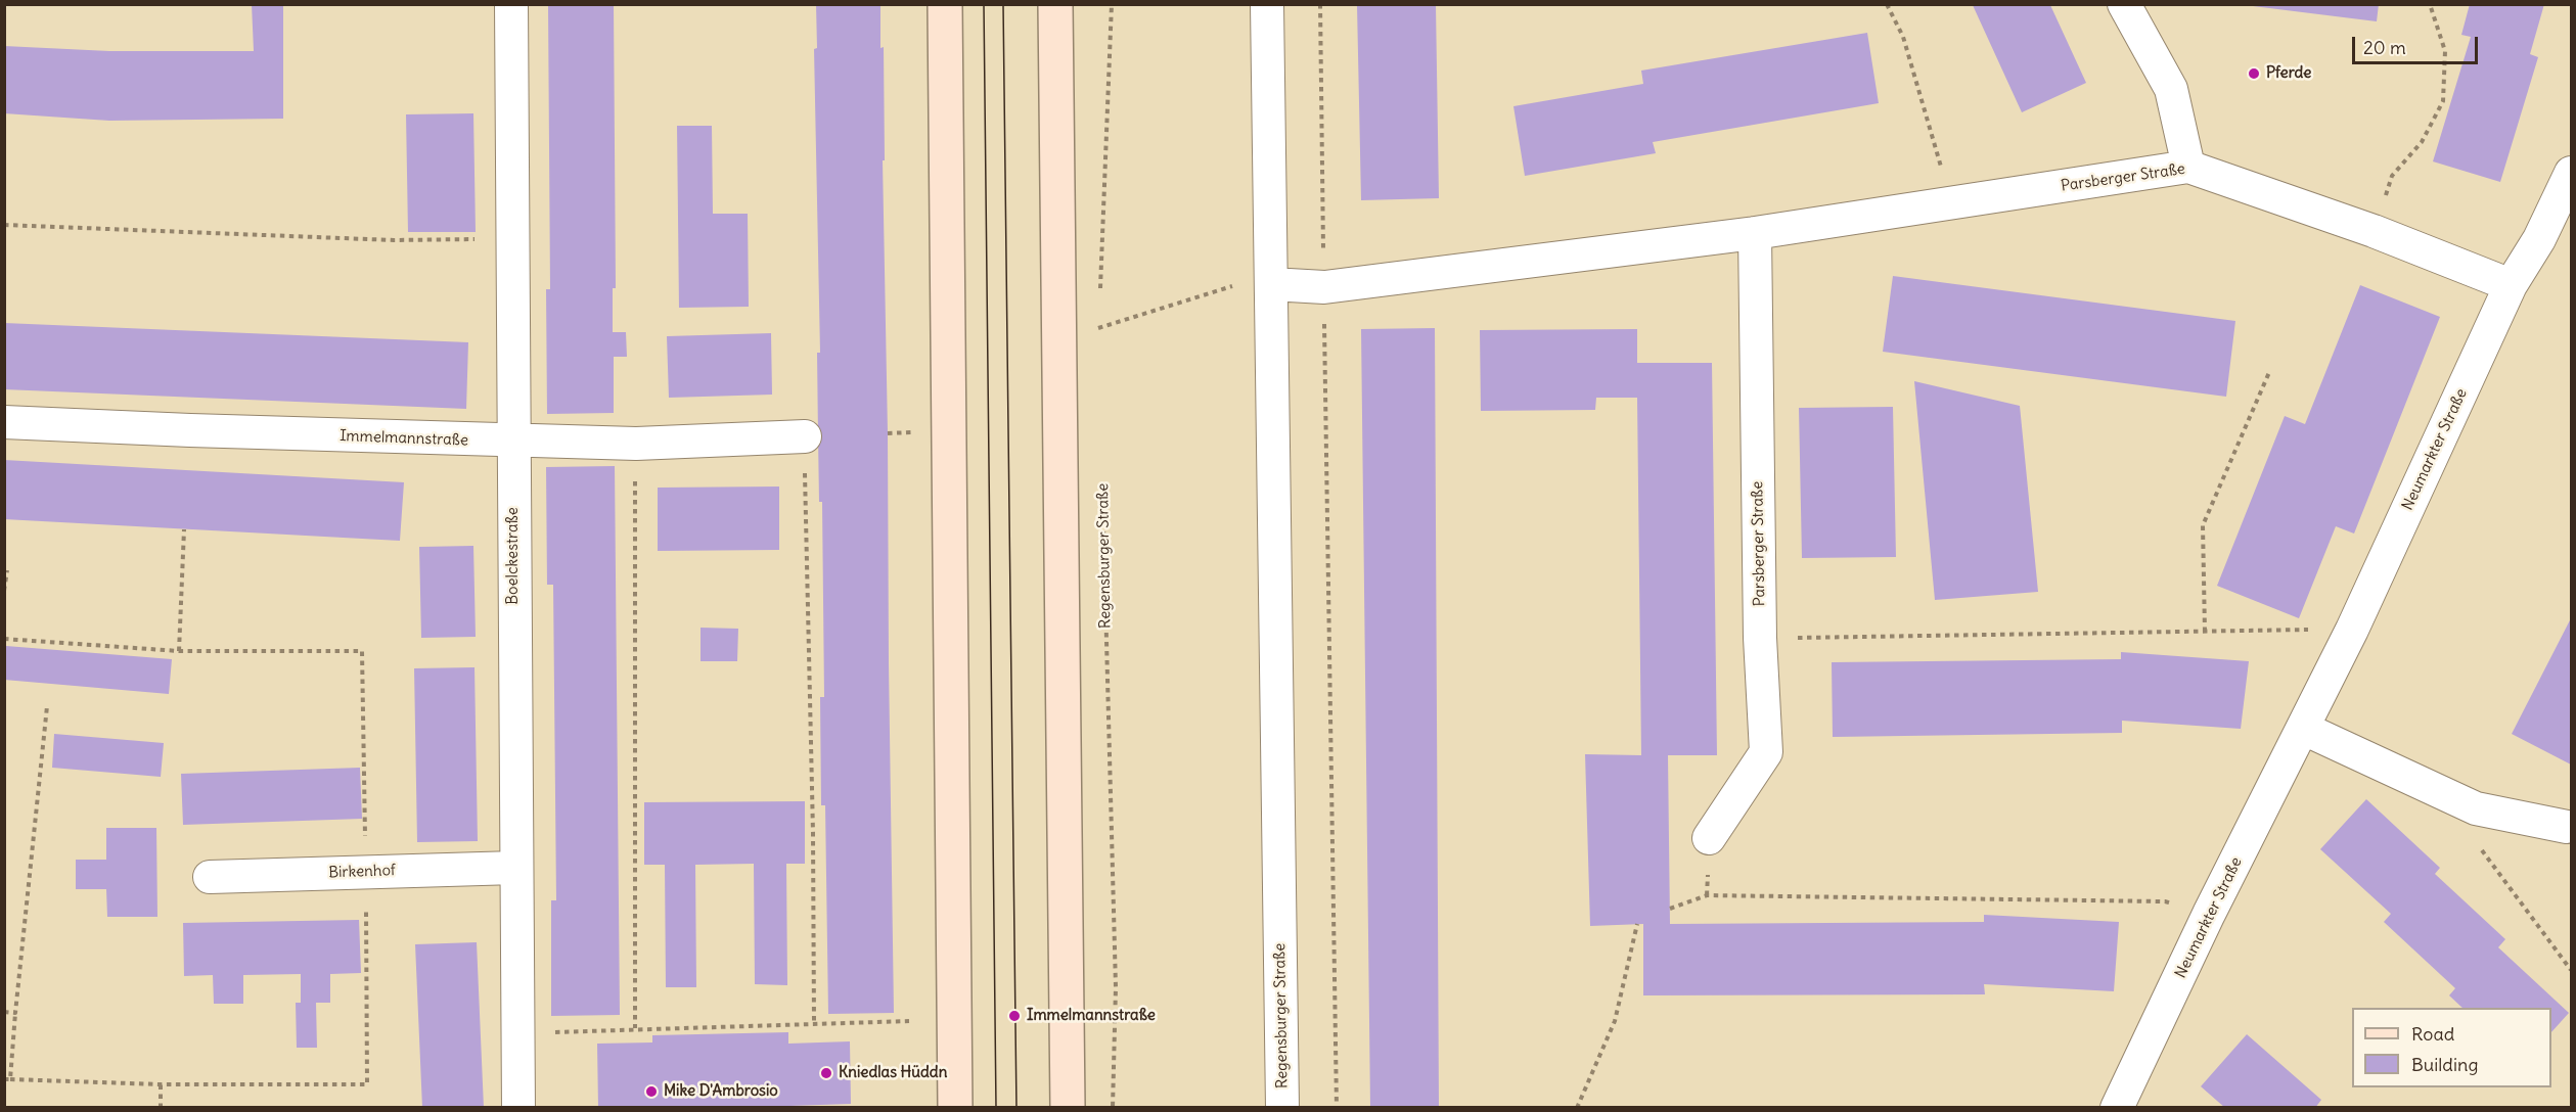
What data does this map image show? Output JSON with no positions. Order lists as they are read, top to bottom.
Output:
{
  "streets": {
    "street": [
      "Parsberger Straße",
      "Immelmannstraße",
      "Neumarkter Straße",
      "Boelckestraße",
      "Regensburger Straße",
      "Birkenhof"
    ]
  },
  "crossings": [
    ["Parsberger Straße", "Neumarkter Straße"],
    ["Parsberger Straße", "Regensburger Straße"],
    ["Immelmannstraße", "Boelckestraße"],
    ["Boelckestraße", "Birkenhof"]
  ],
  "places": [
    "Pferde",
    "Immelmannstraße",
    "Kniedlas Hüddn",
    "Mike D'Ambrosio"
  ],
  "legend": ["Road", "Building"],
  "scale_bar": "20 m"
}
